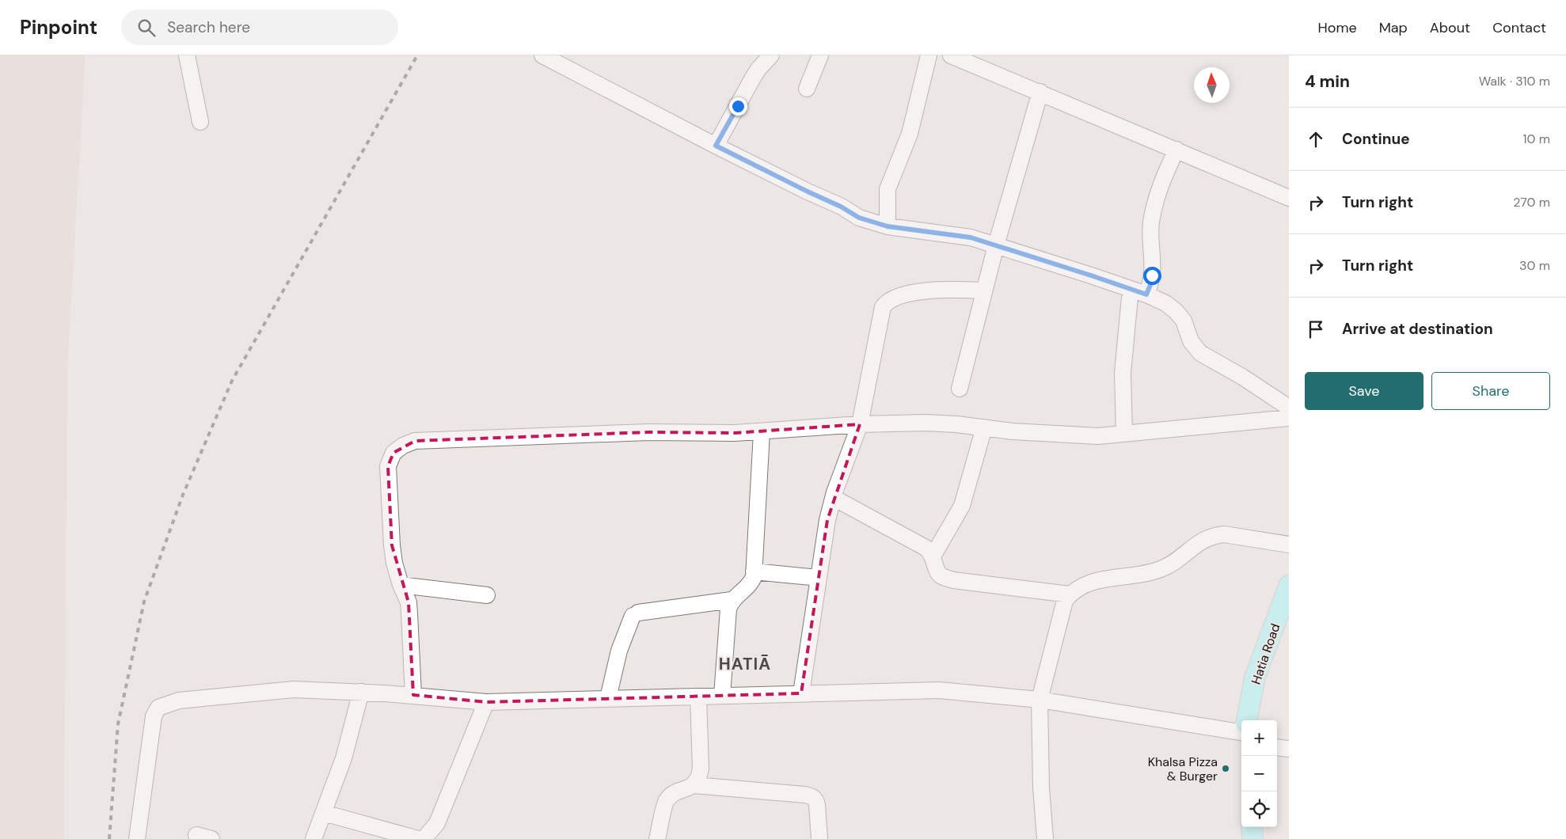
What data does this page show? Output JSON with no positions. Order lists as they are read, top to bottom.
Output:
{
  "streets": {
    "main road": ["Hatia Road"]
  },
  "districts": ["HATIĀ"],
  "places": ["Khalsa Pizza & Burger"],
  "north": "top",
  "page": {
    "header": "Pinpoint",
    "search": "Search here",
    "nav": [
      "Home",
      "Map",
      "About",
      "Contact"
    ],
    "heading": ["4 min", "Walk · 310 m"],
    "list": [
      ["Continue", "10 m"],
      ["Turn right", "270 m"],
      ["Turn right", "30 m"],
      "Arrive at destination"
    ],
    "buttons": ["Save", "Share"],
    "map_buttons": ["+", "−"]
  }
}
